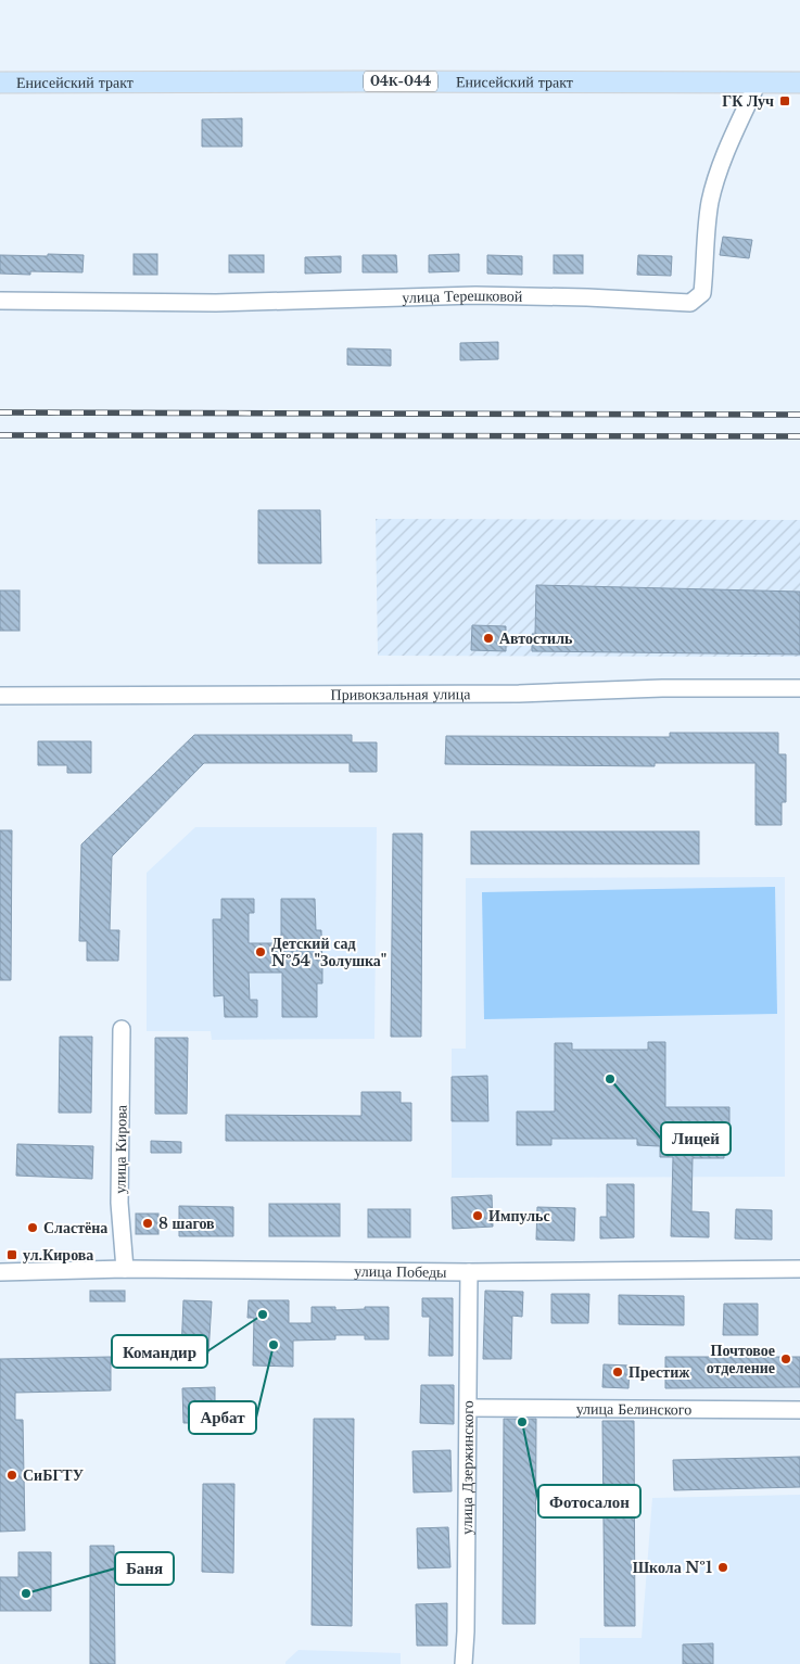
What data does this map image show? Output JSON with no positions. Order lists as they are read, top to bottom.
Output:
{
  "streets": {
    "main road": ["04К-044", "Енисейский тракт"],
    "street": [
      "улица Терешковой",
      "Привокзальная улица",
      "улица Кирова",
      "улица Победы",
      "улица Белинского",
      "улица Дзержинского"
    ]
  },
  "crossings": [
    ["Енисейский тракт", "улица Терешковой"],
    ["улица Кирова", "улица Победы"],
    ["улица Победы", "улица Дзержинского"],
    ["улица Белинского", "улица Дзержинского"]
  ],
  "places": {
    "transit": ["ГК Луч", "ул.Кирова"],
    "other": [
      "Автостиль",
      "Детский сад №54 \"Золушка\"",
      "Лицей",
      "Импульс",
      "8 шагов",
      "Сластёна",
      "Командир",
      "Арбат",
      "Почтовое отделение",
      "Престиж",
      "Фотосалон",
      "СиБГТУ",
      "Школа №1",
      "Баня"
    ]
  }
}
